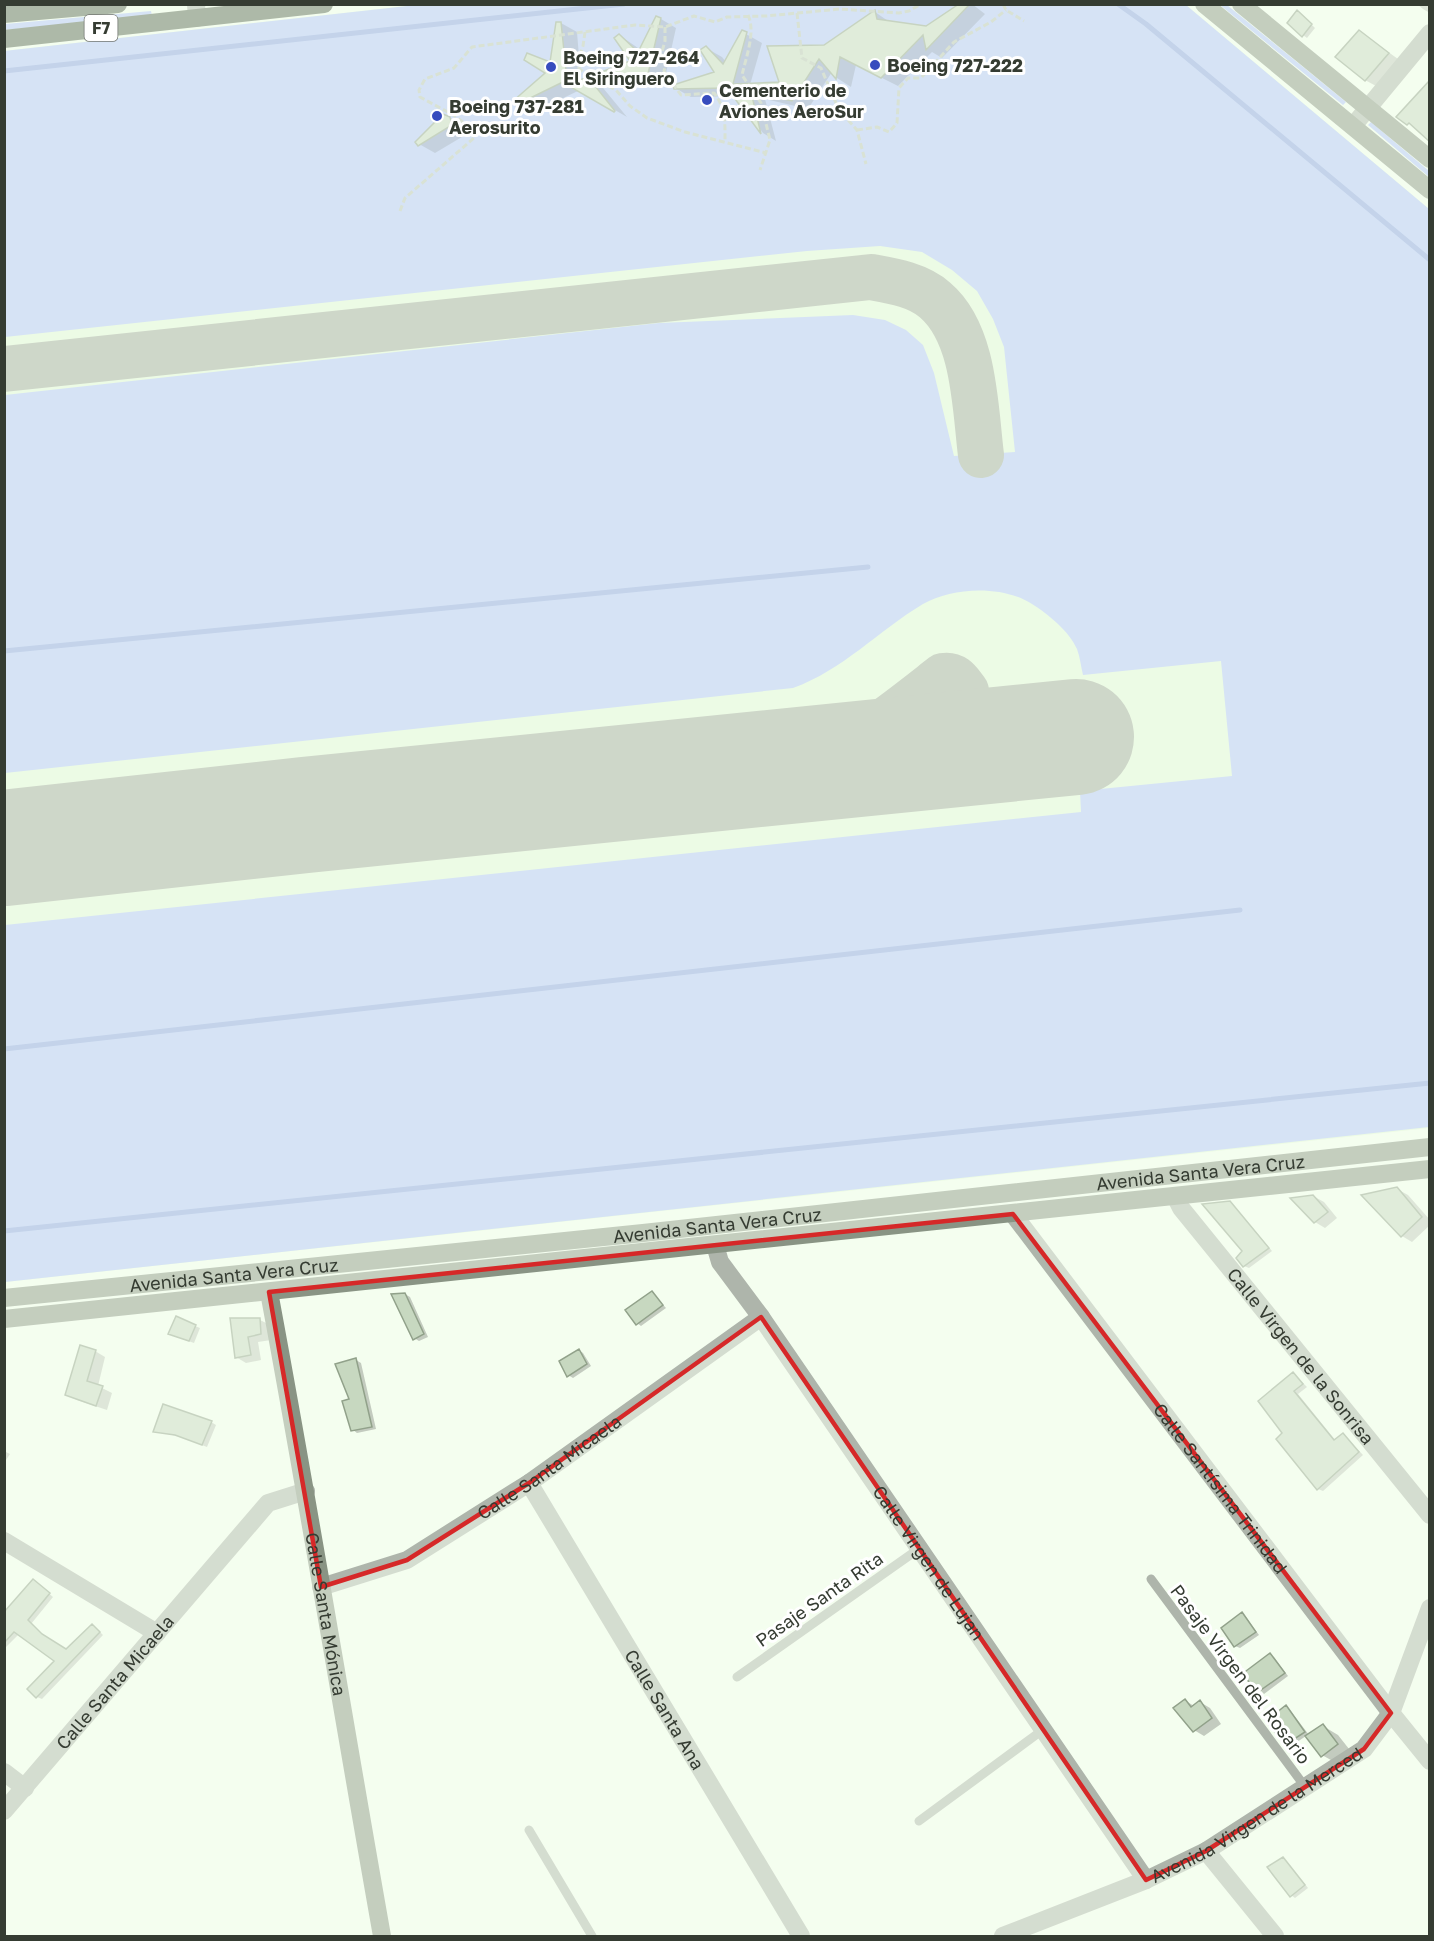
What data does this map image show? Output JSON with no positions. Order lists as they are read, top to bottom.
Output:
{
  "streets": {
    "highway": ["F7"],
    "main road": ["Avenida Santa Vera Cruz", "Calle Santa Mónica"],
    "street": [
      "Calle Virgen de la Sonrisa",
      "Calle Santa Micaela",
      "Calle Santísima Trinidad",
      "Calle Virgen de Lujan",
      "Calle Santa Ana",
      "Avenida Virgen de la Merced"
    ],
    "lane": ["Pasaje Santa Rita", "Pasaje Virgen del Rosario"]
  },
  "crossings": [
    ["Avenida Santa Vera Cruz", "Calle Virgen de la Sonrisa"],
    ["Avenida Santa Vera Cruz", "Calle Santísima Trinidad"],
    ["Avenida Santa Vera Cruz", "Calle Virgen de Lujan"],
    ["Avenida Santa Vera Cruz", "Calle Santa Mónica"],
    ["Calle Santa Micaela", "Calle Virgen de Lujan"],
    ["Calle Santa Micaela", "Calle Santa Mónica"],
    ["Calle Santa Micaela", "Calle Santa Ana"],
    ["Calle Santísima Trinidad", "Avenida Virgen de la Merced"],
    ["Calle Virgen de Lujan", "Pasaje Santa Rita"],
    ["Calle Virgen de Lujan", "Avenida Virgen de la Merced"],
    ["Pasaje Virgen del Rosario", "Avenida Virgen de la Merced"]
  ],
  "places": [
    "Boeing 727-222",
    "Boeing 727-264 El Siringuero",
    "Cementerio de Aviones AeroSur",
    "Boeing 737-281 Aerosurito"
  ]
}
